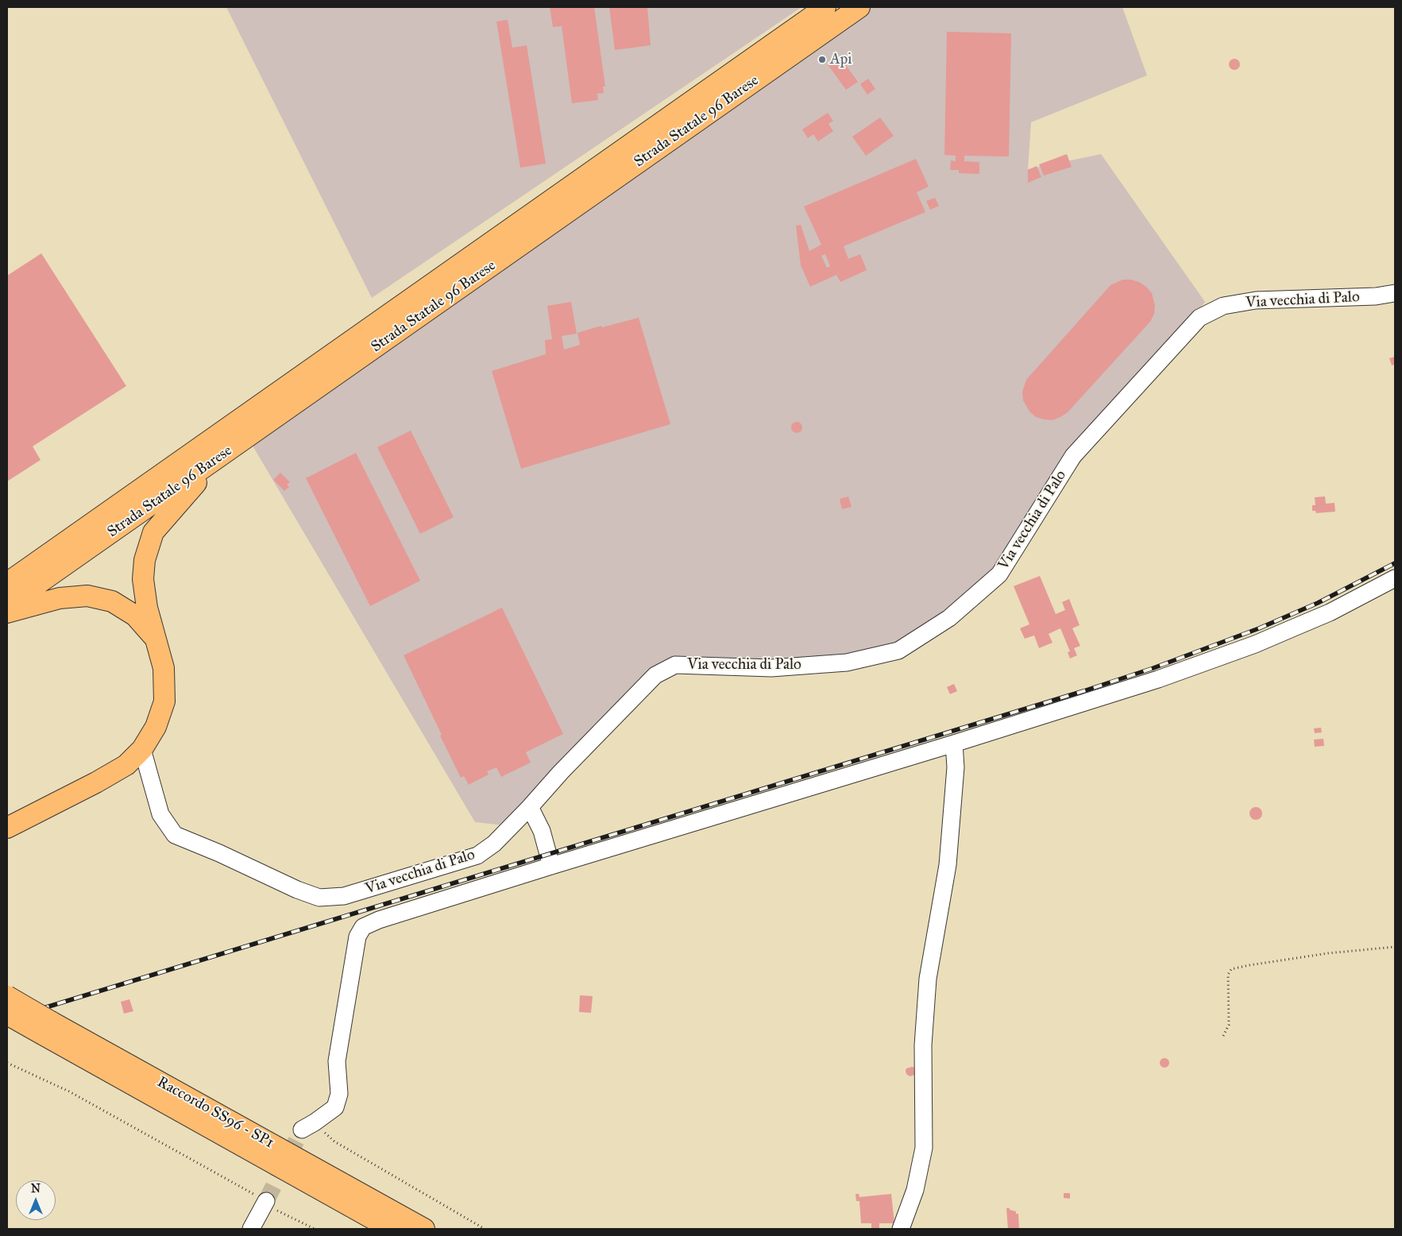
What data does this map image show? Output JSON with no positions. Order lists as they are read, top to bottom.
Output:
{
  "streets": {
    "main road": ["Strada Statale 96 Barese", "Raccordo SS96 - SP1"],
    "street": ["Via vecchia di Palo"]
  },
  "places": ["Api"],
  "north": "top"
}
